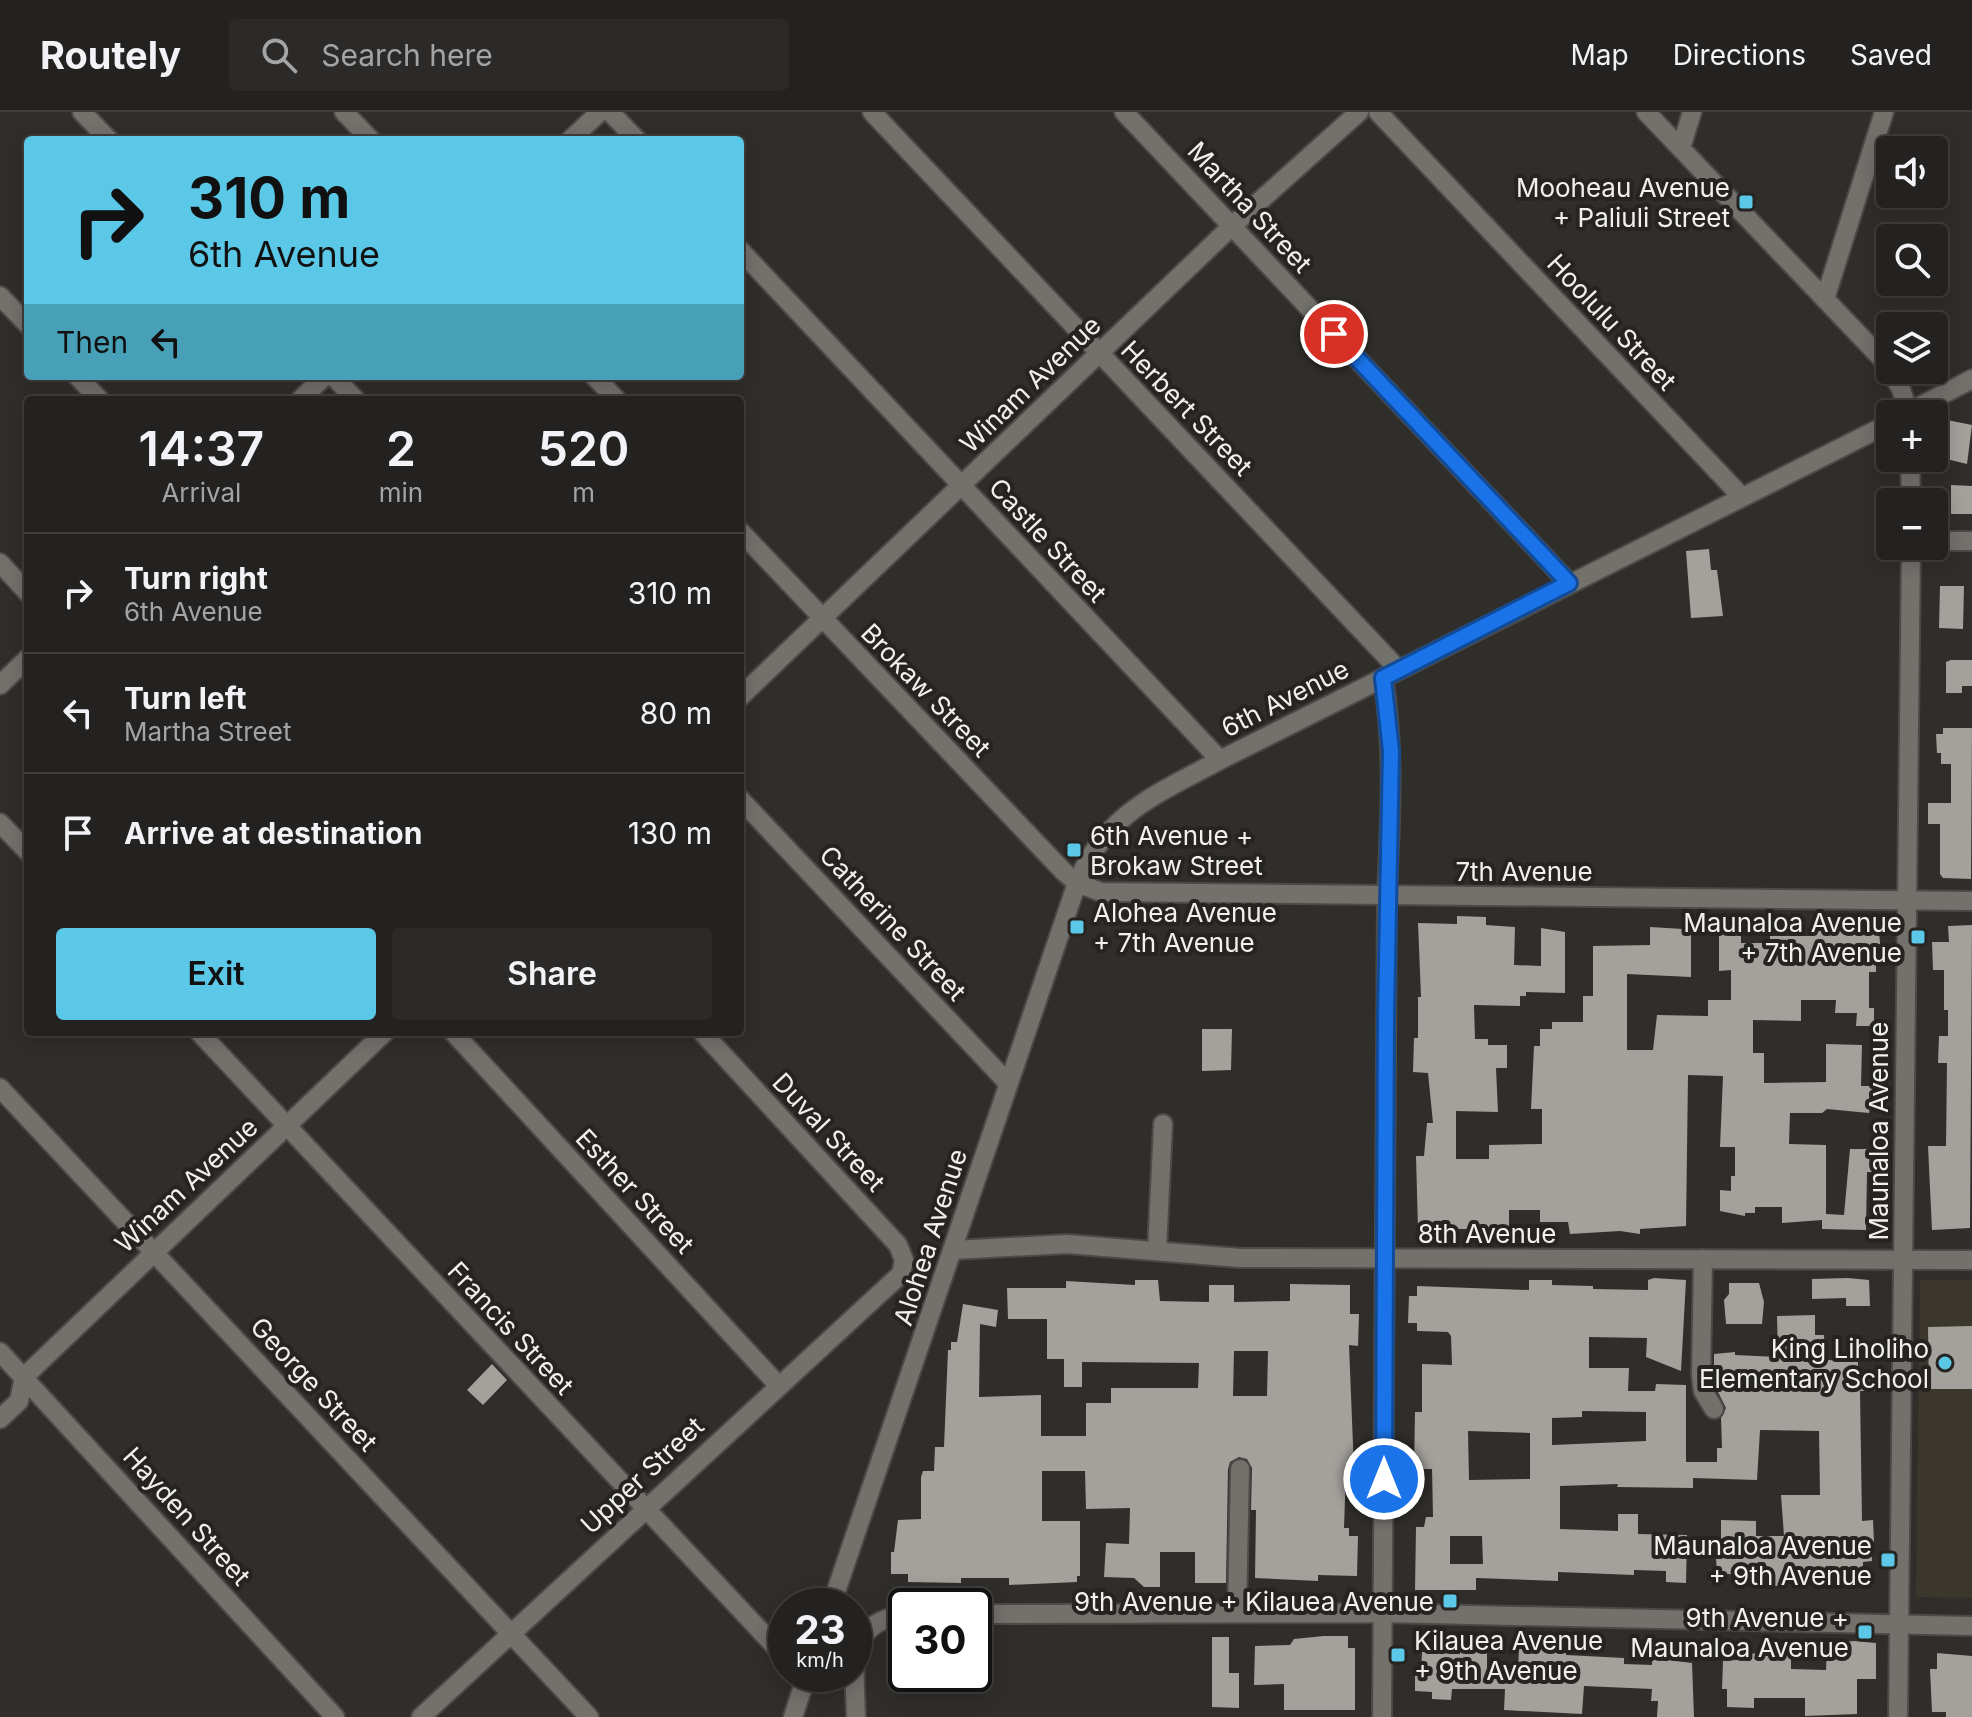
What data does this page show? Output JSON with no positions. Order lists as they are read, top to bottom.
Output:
{
  "streets": {
    "street": [
      "Martha Street",
      "Hoolulu Street",
      "Winam Avenue",
      "Herbert Street",
      "Castle Street",
      "Brokaw Street",
      "6th Avenue",
      "7th Avenue",
      "Catherine Street",
      "Maunaloa Avenue",
      "Duval Street",
      "Esther Street",
      "8th Avenue",
      "Alohea Avenue",
      "Francis Street",
      "George Street",
      "Upper Street",
      "Hayden Street"
    ]
  },
  "crossings": [
    ["Martha Street", "Winam Avenue"],
    ["Martha Street", "6th Avenue"],
    ["Hoolulu Street", "6th Avenue"],
    ["Winam Avenue", "Herbert Street"],
    ["Winam Avenue", "Castle Street"],
    ["Winam Avenue", "Brokaw Street"],
    ["Winam Avenue", "Francis Street"],
    ["Winam Avenue", "George Street"],
    ["Winam Avenue", "Hayden Street"],
    ["Herbert Street", "6th Avenue"],
    ["Castle Street", "6th Avenue"],
    ["Brokaw Street", "6th Avenue"],
    ["Brokaw Street", "7th Avenue"],
    ["Brokaw Street", "Alohea Avenue"],
    ["6th Avenue", "7th Avenue"],
    ["6th Avenue", "Alohea Avenue"],
    ["7th Avenue", "Maunaloa Avenue"],
    ["7th Avenue", "Alohea Avenue"],
    ["Catherine Street", "Alohea Avenue"],
    ["Maunaloa Avenue", "8th Avenue"],
    ["Duval Street", "Upper Street"],
    ["Esther Street", "Upper Street"],
    ["8th Avenue", "Alohea Avenue"],
    ["Francis Street", "Upper Street"],
    ["George Street", "Upper Street"]
  ],
  "places": {
    "transit": [
      "Mooheau Avenue + Paliuli Street",
      "6th Avenue + Brokaw Street",
      "Alohea Avenue + 7th Avenue",
      "Maunaloa Avenue + 7th Avenue",
      "Maunaloa Avenue + 9th Avenue",
      "9th Avenue + Kilauea Avenue",
      "9th Avenue + Maunaloa Avenue",
      "Kilauea Avenue + 9th Avenue"
    ],
    "other": ["King Liholiho Elementary School"]
  },
  "page": {
    "header": "Routely",
    "search": "Search here",
    "nav": ["Map", "Directions", "Saved"],
    "map_buttons": ["+", "−"],
    "turn": ["310 m", "6th Avenue"],
    "then": "Then",
    "eta": [
      "14:37",
      "Arrival",
      "2",
      "min",
      "520",
      "m"
    ],
    "list": [
      {
        "name": "Turn right",
        "note": "6th Avenue",
        "value": "310 m"
      },
      {
        "name": "Turn left",
        "note": "Martha Street",
        "value": "80 m"
      },
      {
        "name": "Arrive at destination",
        "value": "130 m"
      }
    ],
    "buttons": ["Exit", "Share"],
    "speed": "23 km/h",
    "limit": "30"
  }
}
